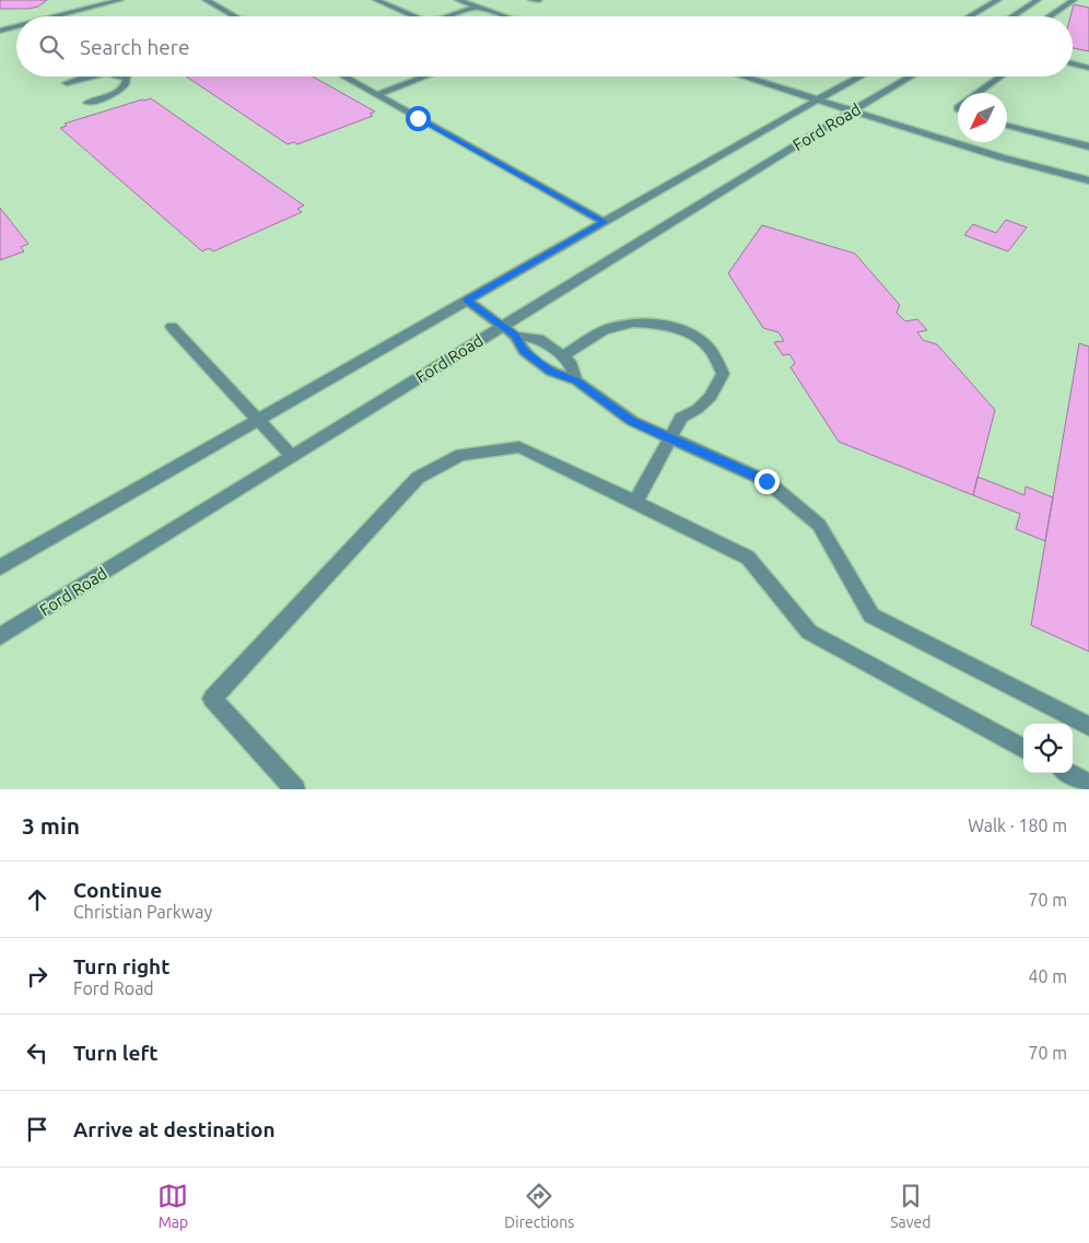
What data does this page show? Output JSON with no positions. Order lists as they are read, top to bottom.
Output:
{
  "streets": {
    "street": ["Ford Road"]
  },
  "north": "bottom left",
  "page": {
    "search": "Search here",
    "heading": ["3 min", "Walk · 180 m"],
    "list": [
      ["Continue", "Christian Parkway", "70 m"],
      ["Turn right", "Ford Road", "40 m"],
      ["Turn left", "70 m"],
      "Arrive at destination"
    ],
    "nav": ["Map", "Directions", "Saved"]
  }
}
